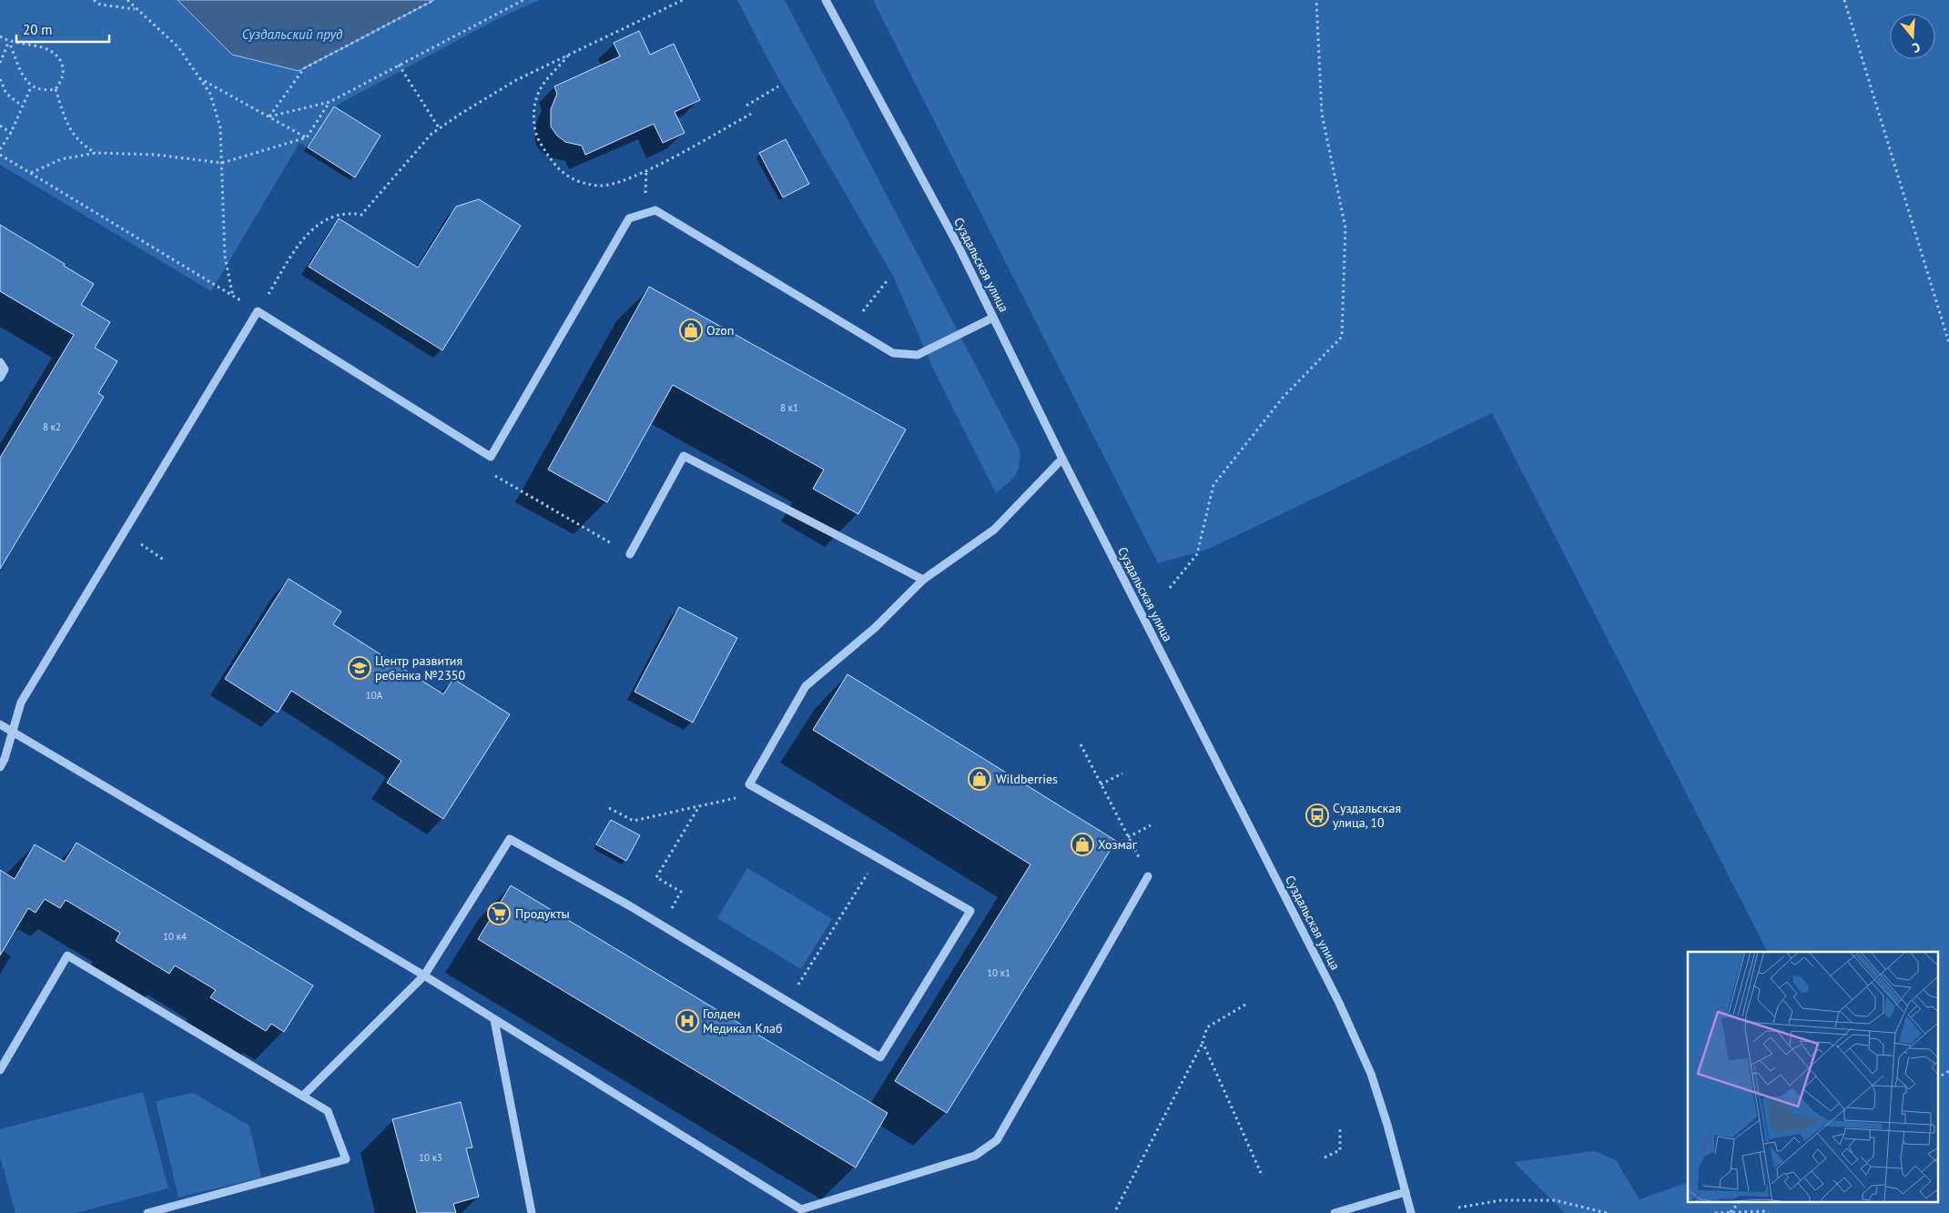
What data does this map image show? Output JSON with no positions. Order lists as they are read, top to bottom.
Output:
{
  "streets": {
    "street": ["Суздальская улица"]
  },
  "water": ["Суздальский пруд"],
  "places": {
    "shop": ["Ozon", "Wildberries", "Хозмаг"],
    "school or university": ["Центр развития ребенка №2350"],
    "bus stop": ["Суздальская улица, 10"],
    "supermarket": ["Продукты"],
    "hospital": ["Голден Медикал Клаб"]
  },
  "house_numbers": [
    "8 к1",
    "8 к2",
    "10А",
    "10 к4",
    "10 к1",
    "10 к3"
  ],
  "scale_bar": "20 m",
  "north": "bottom"
}
